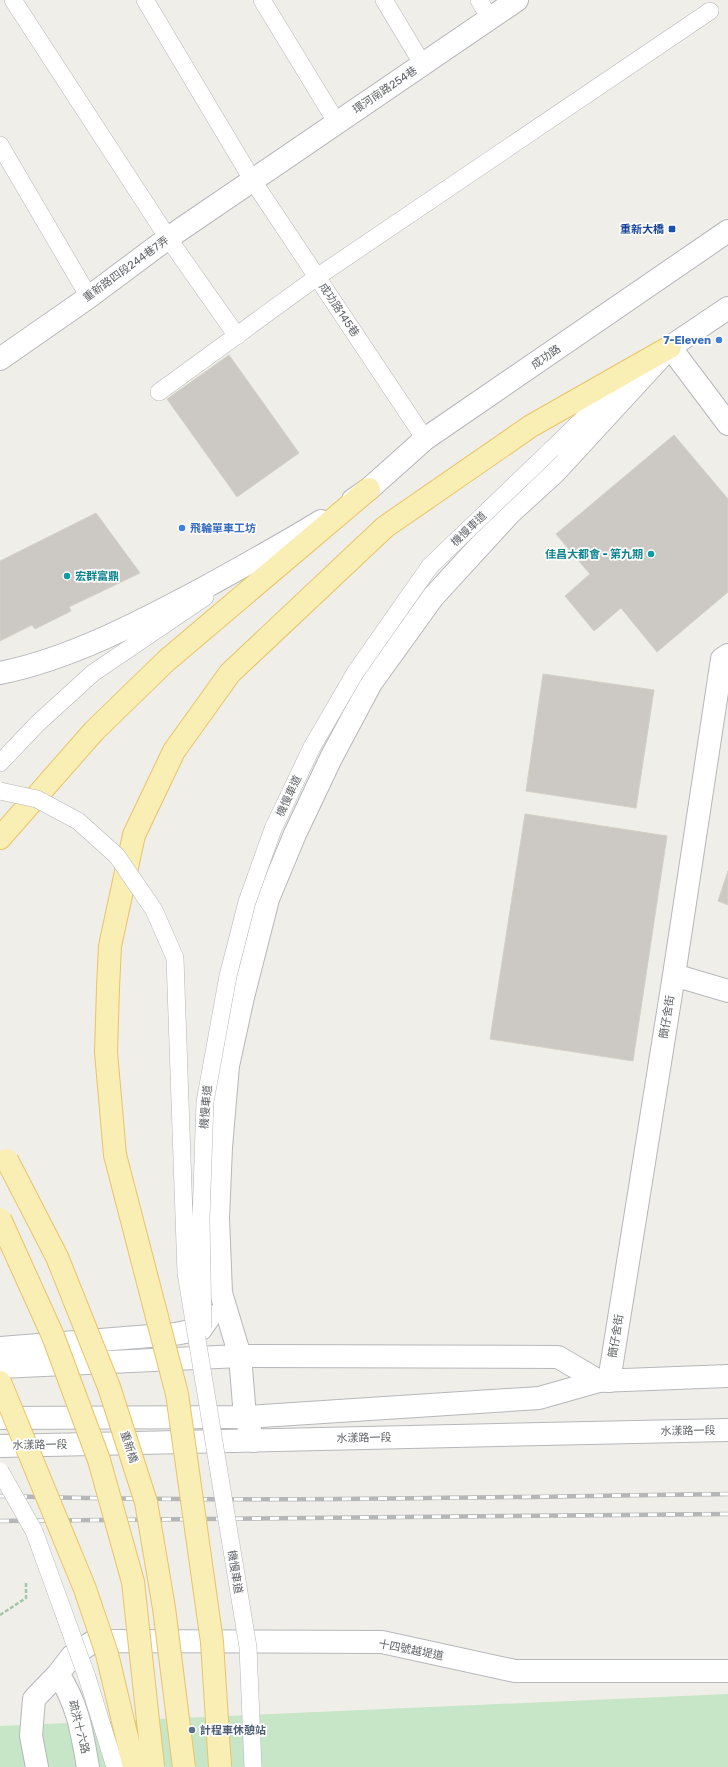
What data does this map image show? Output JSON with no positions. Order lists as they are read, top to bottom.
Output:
{
  "streets": {
    "main road": ["重新橋"],
    "street": [
      "環河南路254巷",
      "重新路四段244巷7弄",
      "成功路",
      "簡仔舍街",
      "水漾路一段",
      "十四號越堤道",
      "疏洪十六路"
    ],
    "lane": ["成功路145巷", "機慢車道"]
  },
  "crossings": [
    ["環河南路254巷", "重新路四段244巷7弄"],
    ["環河南路254巷", "成功路145巷"],
    ["重新路四段244巷7弄", "成功路145巷"],
    ["成功路145巷", "成功路"],
    ["十四號越堤道", "疏洪十六路"]
  ],
  "places": {
    "transit": ["重新大橋"],
    "other": [
      "7-Eleven",
      "飛輪單車工坊",
      "佳昌大都會 - 第九期",
      "宏群富鼎",
      "計程車休憩站"
    ]
  }
}
